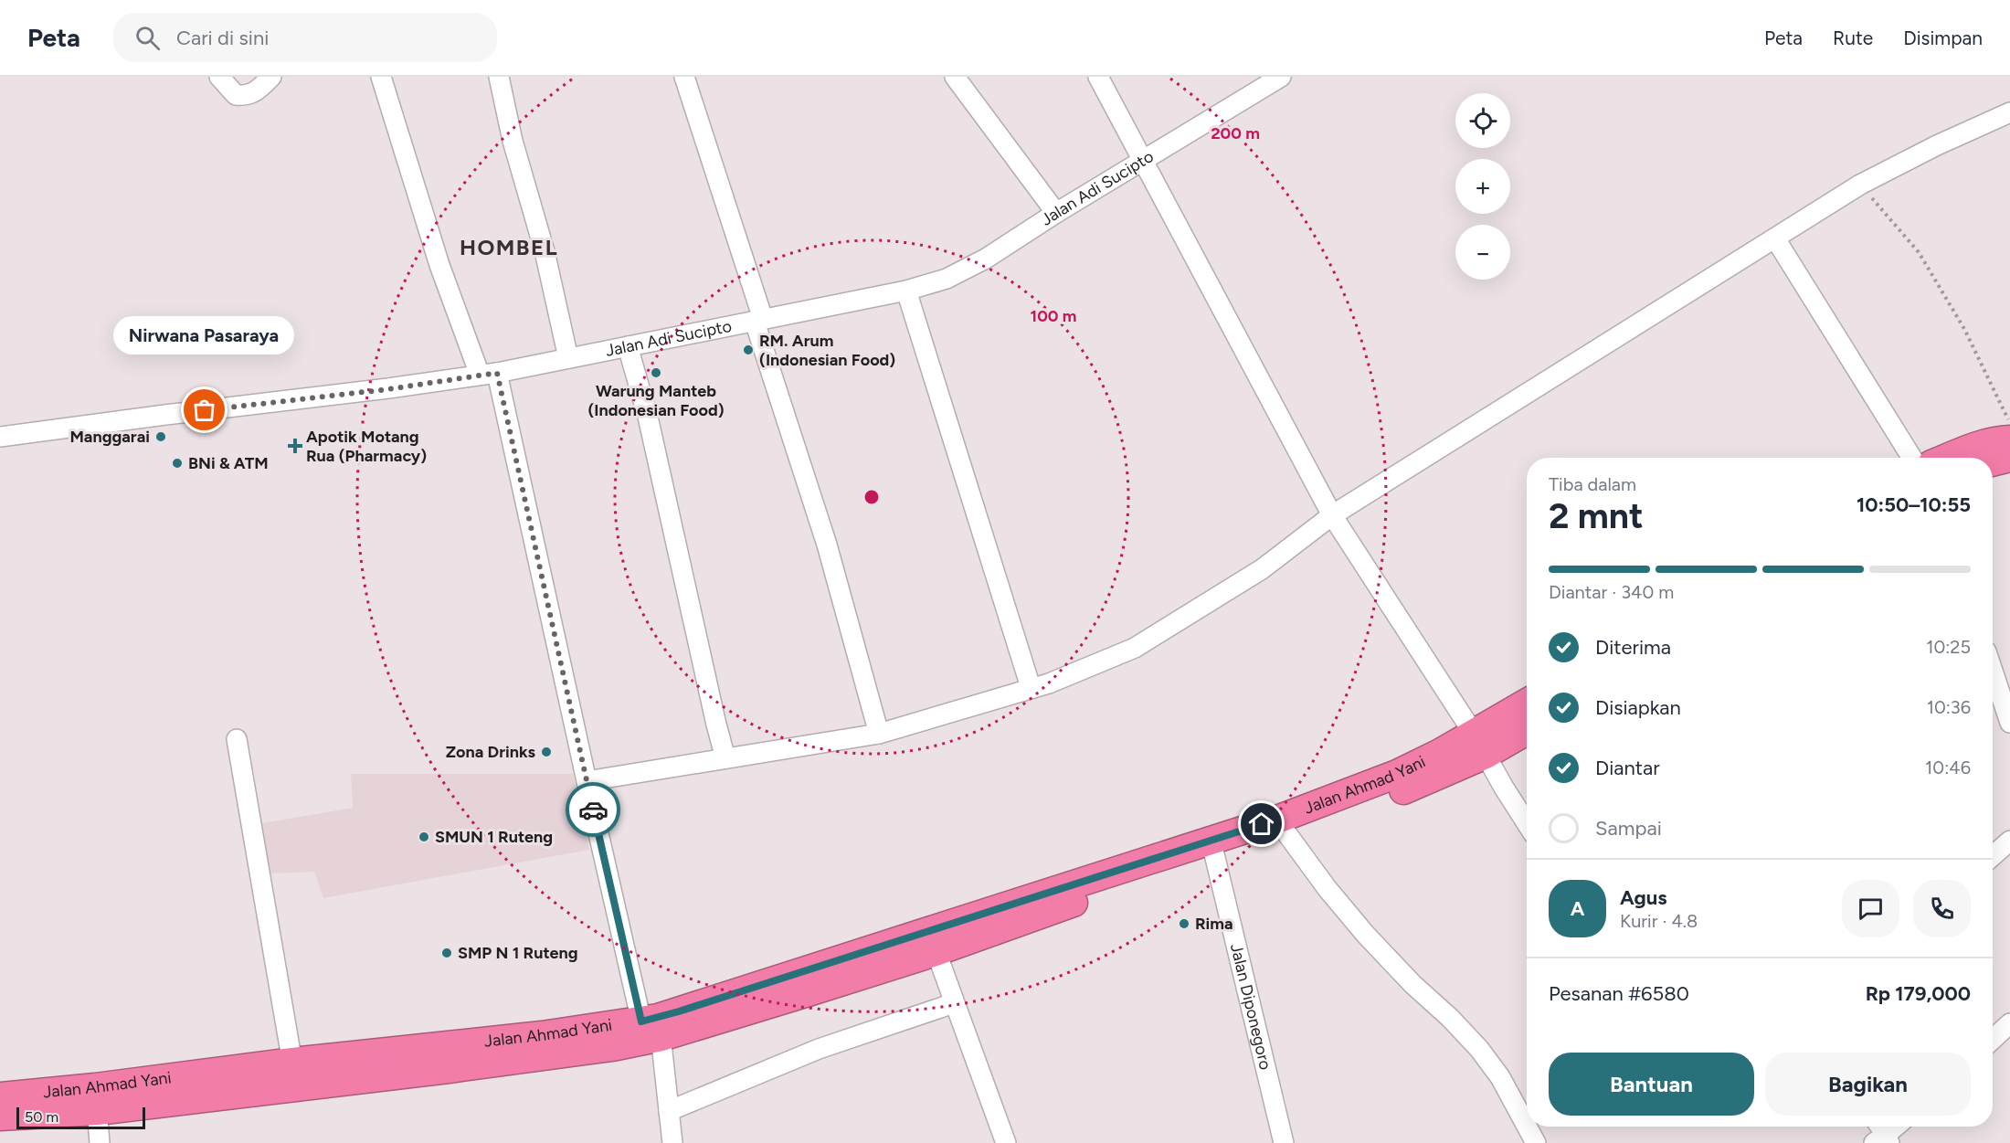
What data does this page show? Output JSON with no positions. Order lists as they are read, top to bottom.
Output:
{
  "streets": {
    "highway": ["Jalan Ahmad Yani"],
    "street": ["Jalan Adi Sucipto", "Jalan Diponegoro"]
  },
  "crossings": [
    ["Jalan Ahmad Yani", "Jalan Diponegoro"]
  ],
  "districts": ["HOMBEL"],
  "places": {
    "other": [
      "RM. Arum (Indonesian Food)",
      "Warung Manteb (Indonesian Food)",
      "Nirwana Pasaraya",
      "Manggarai",
      "BNi & ATM",
      "Zona Drinks",
      "SMUN 1 Ruteng",
      "Rima",
      "SMP N 1 Ruteng"
    ],
    "health": ["Apotik Motang Rua (Pharmacy)"]
  },
  "scale_bar": "50 m",
  "page": {
    "header": "Peta",
    "search": "Cari di sini",
    "nav": ["Peta", "Rute", "Disimpan"],
    "map_buttons": ["+", "−"],
    "bubble": "Nirwana Pasaraya",
    "heading": ["2 mnt", "Tiba dalam", "10:50–10:55"],
    "panel": [
      "Agus",
      "Kurir · 4.8",
      "Pesanan #6580",
      "Rp 179,000"
    ],
    "bar": "Diantar · 340 m",
    "list": [
      ["Diterima", "10:25"],
      ["Disiapkan", "10:36"],
      ["Diantar", "10:46"],
      "Sampai"
    ],
    "round": "A",
    "buttons": ["Bantuan", "Bagikan"],
    "scale": "50 m"
  },
  "rings": ["200 m", "100 m"]
}
